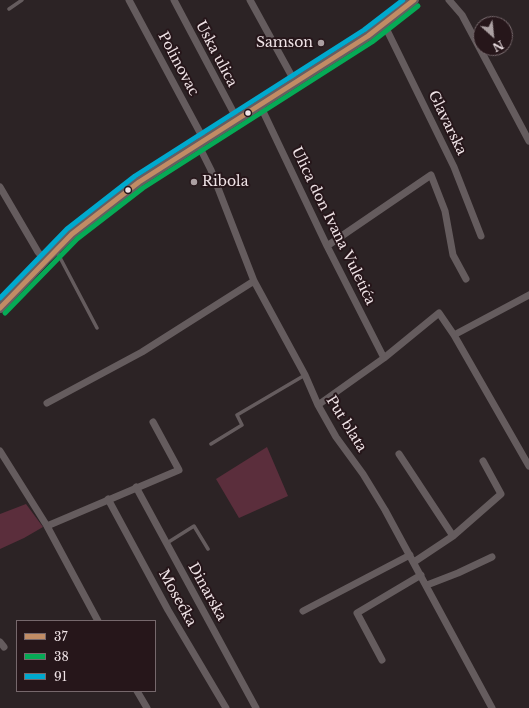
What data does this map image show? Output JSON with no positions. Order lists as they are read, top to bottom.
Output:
{
  "streets": {
    "street": [
      "Uska ulica",
      "Polinovac",
      "Glavarska",
      "Ulica don Ivana Vuletića",
      "Put blata",
      "Dinarska",
      "Mosećka"
    ]
  },
  "crossings": [
    ["Polinovac", "Put blata"]
  ],
  "places": ["Samson", "Ribola"],
  "lines": ["transit line 37", "transit line 91", "transit line 38"],
  "legend": ["37", "38", "91"],
  "north": "bottom right"
}
